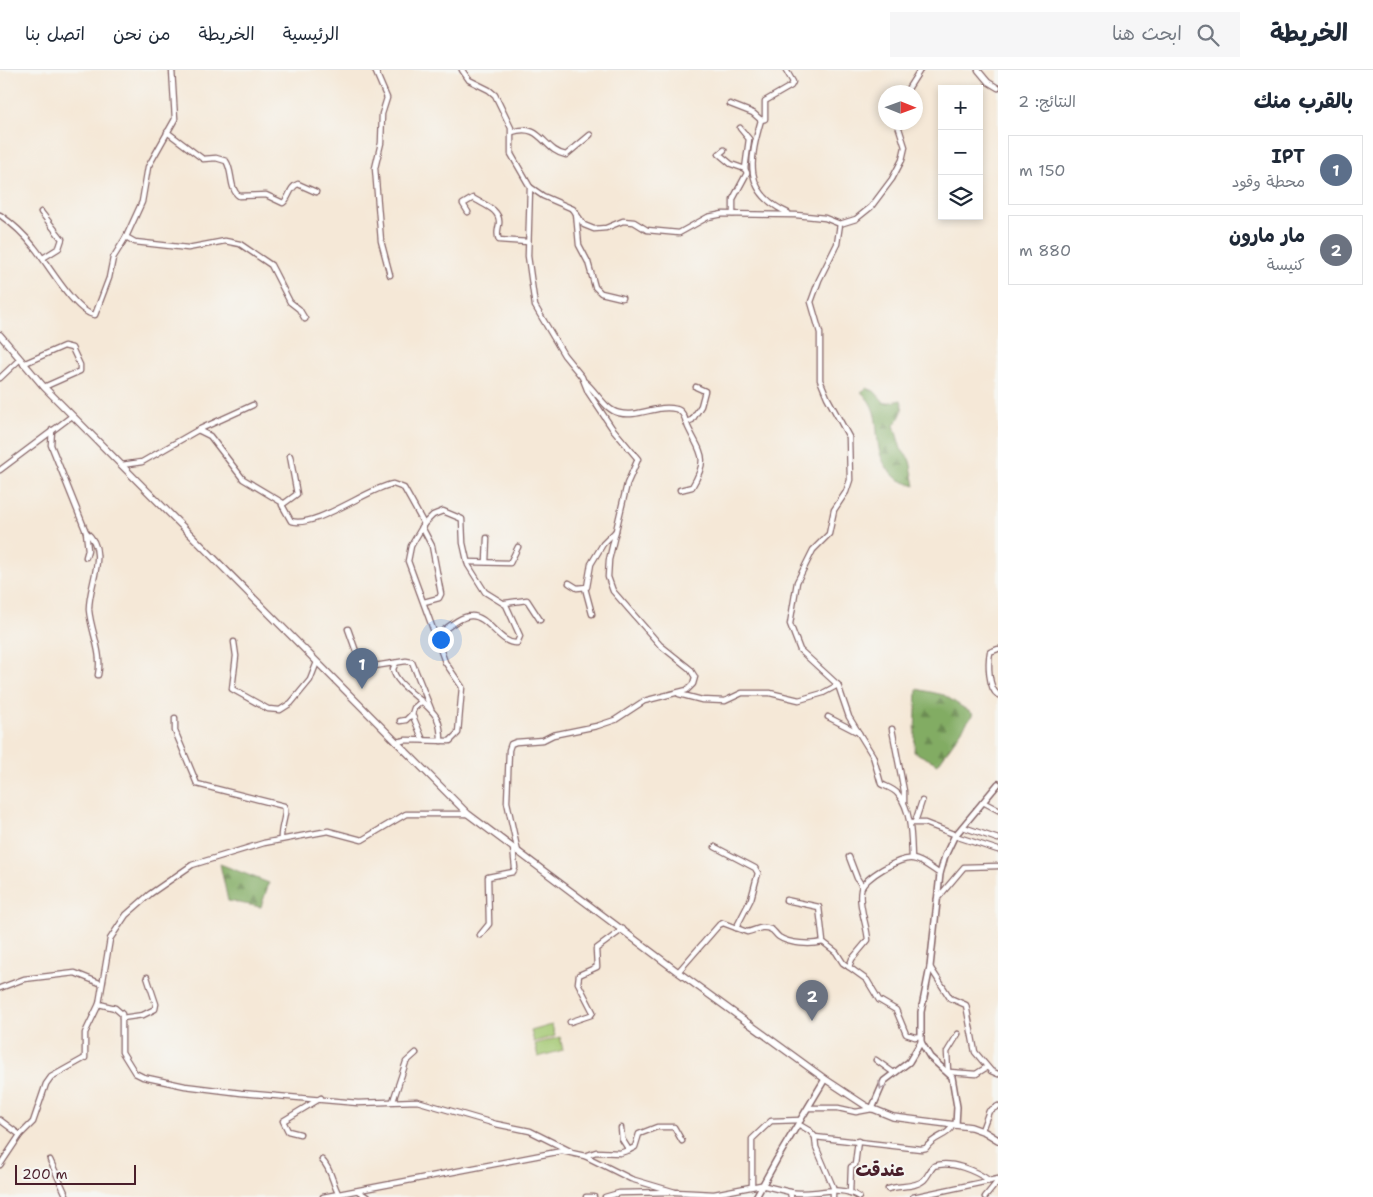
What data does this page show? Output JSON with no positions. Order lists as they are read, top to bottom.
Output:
{
  "districts": ["عندقت"],
  "scale_bar": "200 m",
  "north": "right",
  "page": {
    "header": "الخريطة",
    "search": "ابحث هنا",
    "nav": [
      "الرئيسية",
      "الخريطة",
      "من نحن",
      "اتصل بنا"
    ],
    "heading": ["بالقرب منك", "النتائج: 2"],
    "map_buttons": ["+", "−"],
    "list": [
      {
        "mark": "1",
        "name": "IPT",
        "note": "محطة وقود",
        "value": "150 m"
      },
      {
        "mark": "2",
        "name": "مار مارون",
        "note": "كنيسة",
        "value": "880 m"
      }
    ],
    "pins": ["1", "2"],
    "scale": "200 m"
  }
}
